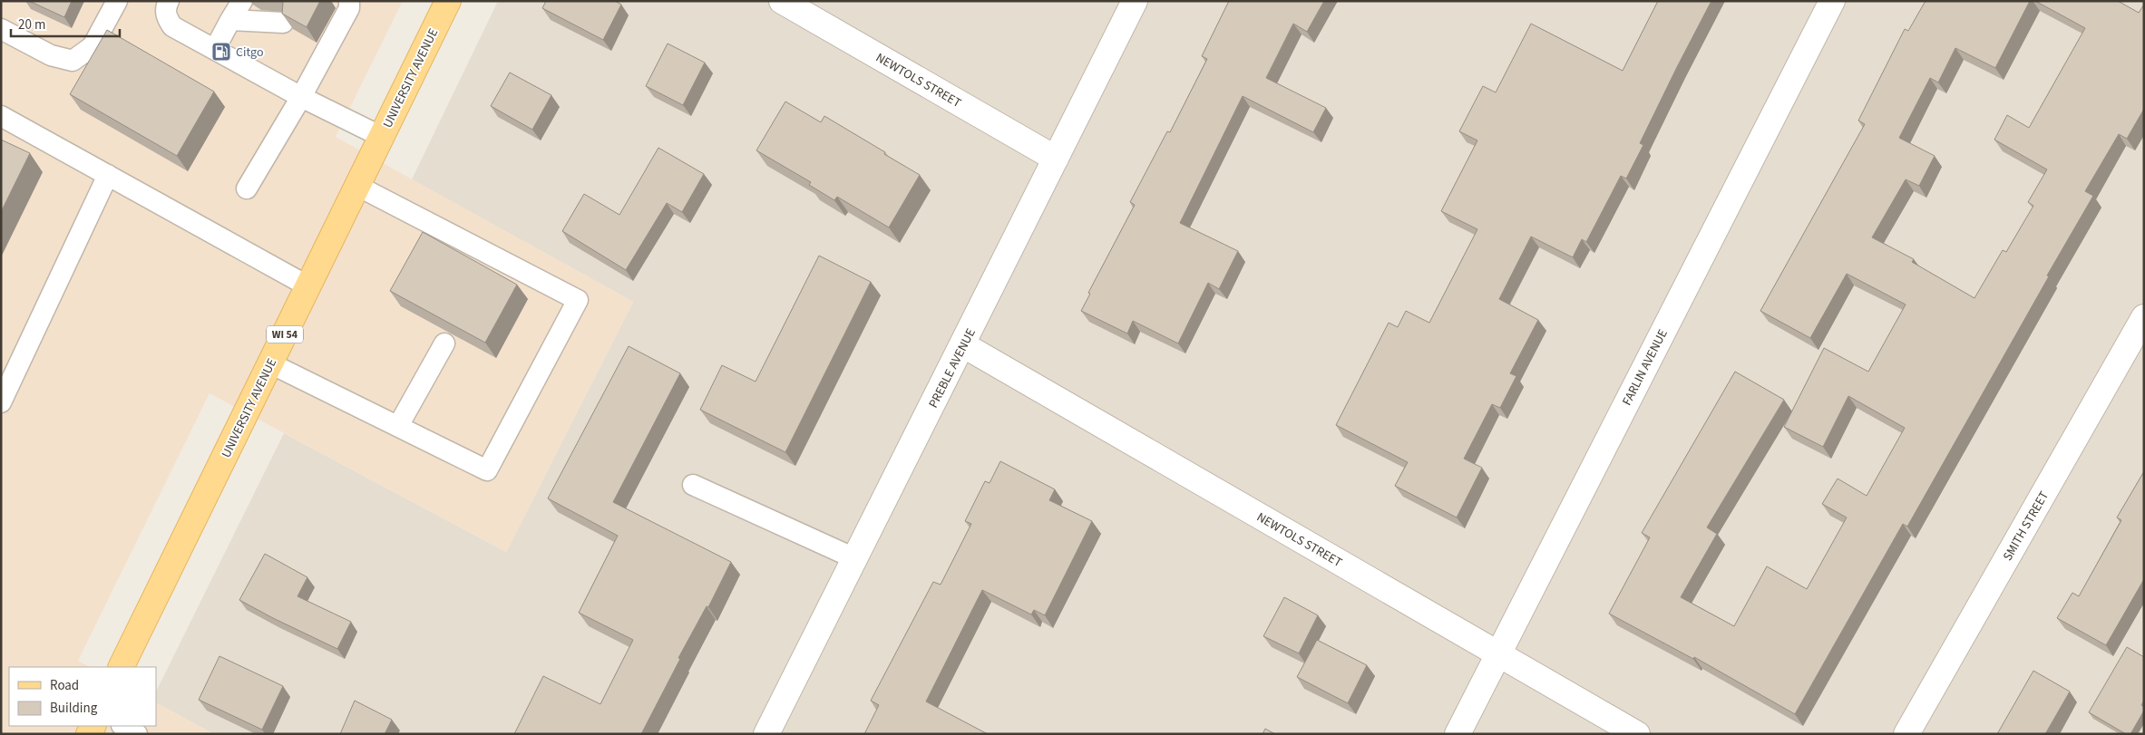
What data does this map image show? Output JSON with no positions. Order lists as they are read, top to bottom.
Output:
{
  "streets": {
    "main road": ["UNIVERSITY AVENUE", "WI 54"],
    "street": [
      "NEWTOLS STREET",
      "FARLIN AVENUE",
      "PREBLE AVENUE",
      "SMITH STREET"
    ]
  },
  "crossings": [
    ["NEWTOLS STREET", "FARLIN AVENUE"],
    ["NEWTOLS STREET", "PREBLE AVENUE"]
  ],
  "places": {
    "fuel station": ["Citgo"]
  },
  "legend": ["Road", "Building"],
  "scale_bar": "20 m"
}
